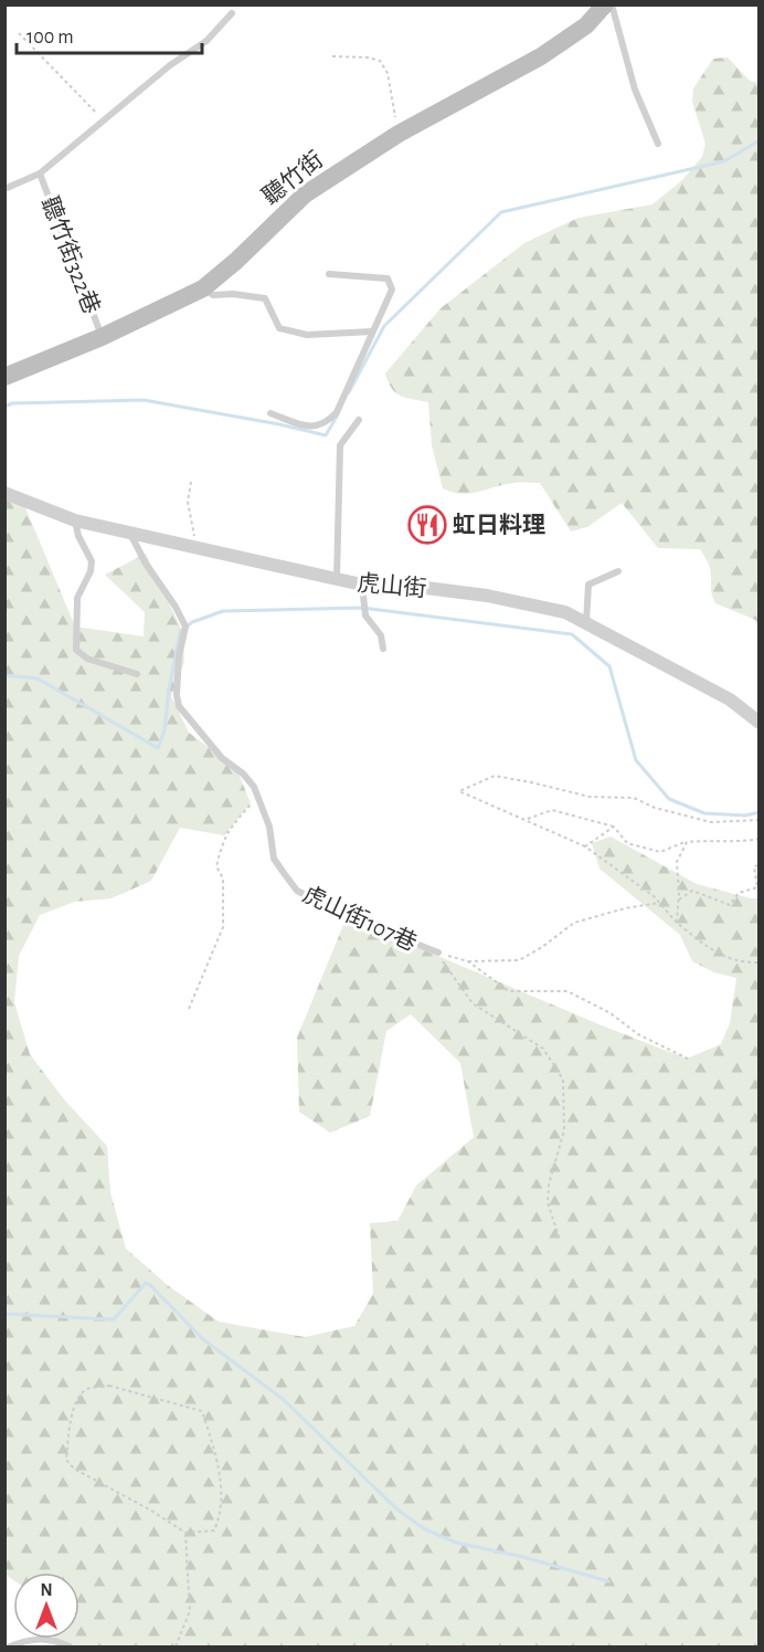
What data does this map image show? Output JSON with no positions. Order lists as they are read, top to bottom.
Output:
{
  "streets": {
    "street": ["聽竹街", "虎山街"],
    "lane": ["聽竹街322巷", "虎山街107巷"]
  },
  "crossings": [
    ["聽竹街", "聽竹街322巷"],
    ["虎山街", "虎山街107巷"]
  ],
  "places": {
    "restaurant": ["虹日料理"]
  },
  "scale_bar": "100 m",
  "north": "top"
}
